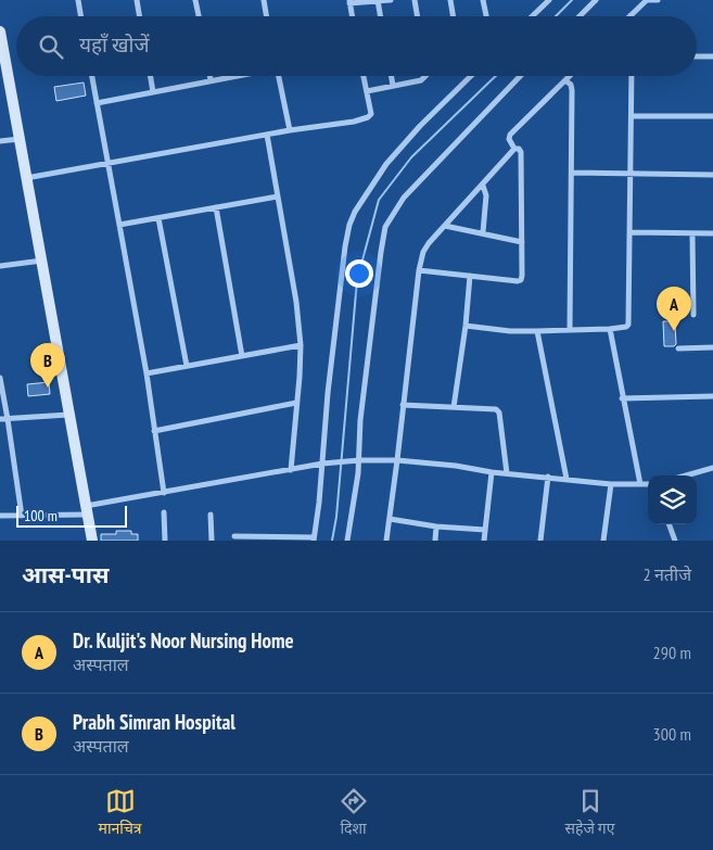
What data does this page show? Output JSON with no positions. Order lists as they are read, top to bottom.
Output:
{
  "scale_bar": "100 m",
  "page": {
    "search": "यहाँ खोजें",
    "pins": ["A", "B"],
    "scale": "100 m",
    "heading": ["आस-पास", "2 नतीजे"],
    "list": [
      {
        "mark": "A",
        "name": "Dr. Kuljit's Noor Nursing Home",
        "note": "अस्पताल",
        "value": "290 m"
      },
      {
        "mark": "B",
        "name": "Prabh Simran Hospital",
        "note": "अस्पताल",
        "value": "300 m"
      }
    ],
    "nav": ["मानचित्र", "दिशा", "सहेजे गए"]
  }
}
